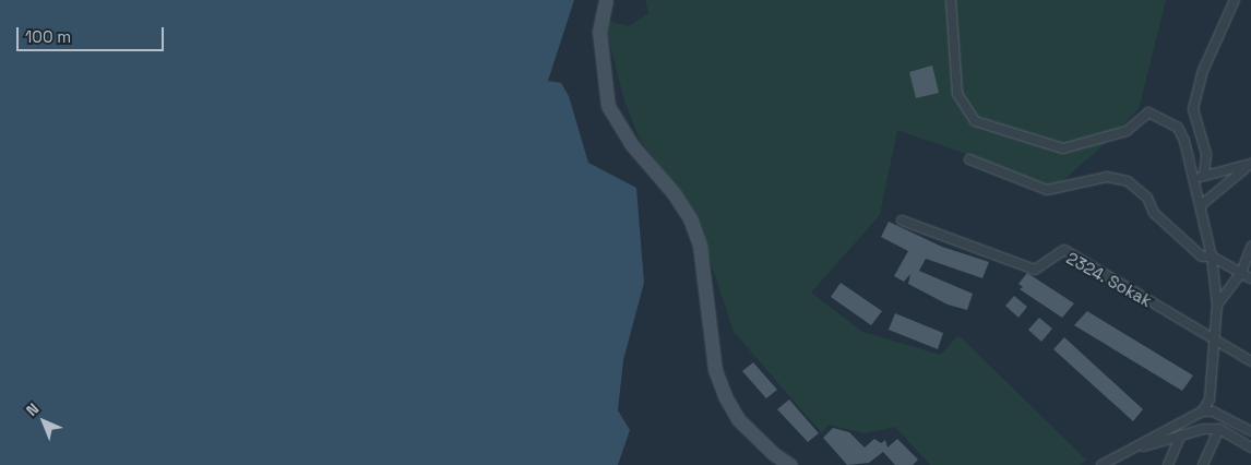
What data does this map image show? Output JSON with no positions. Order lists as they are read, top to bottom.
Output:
{
  "streets": {
    "street": ["2324. Sokak"]
  },
  "scale_bar": "100 m",
  "north": "top left"
}
